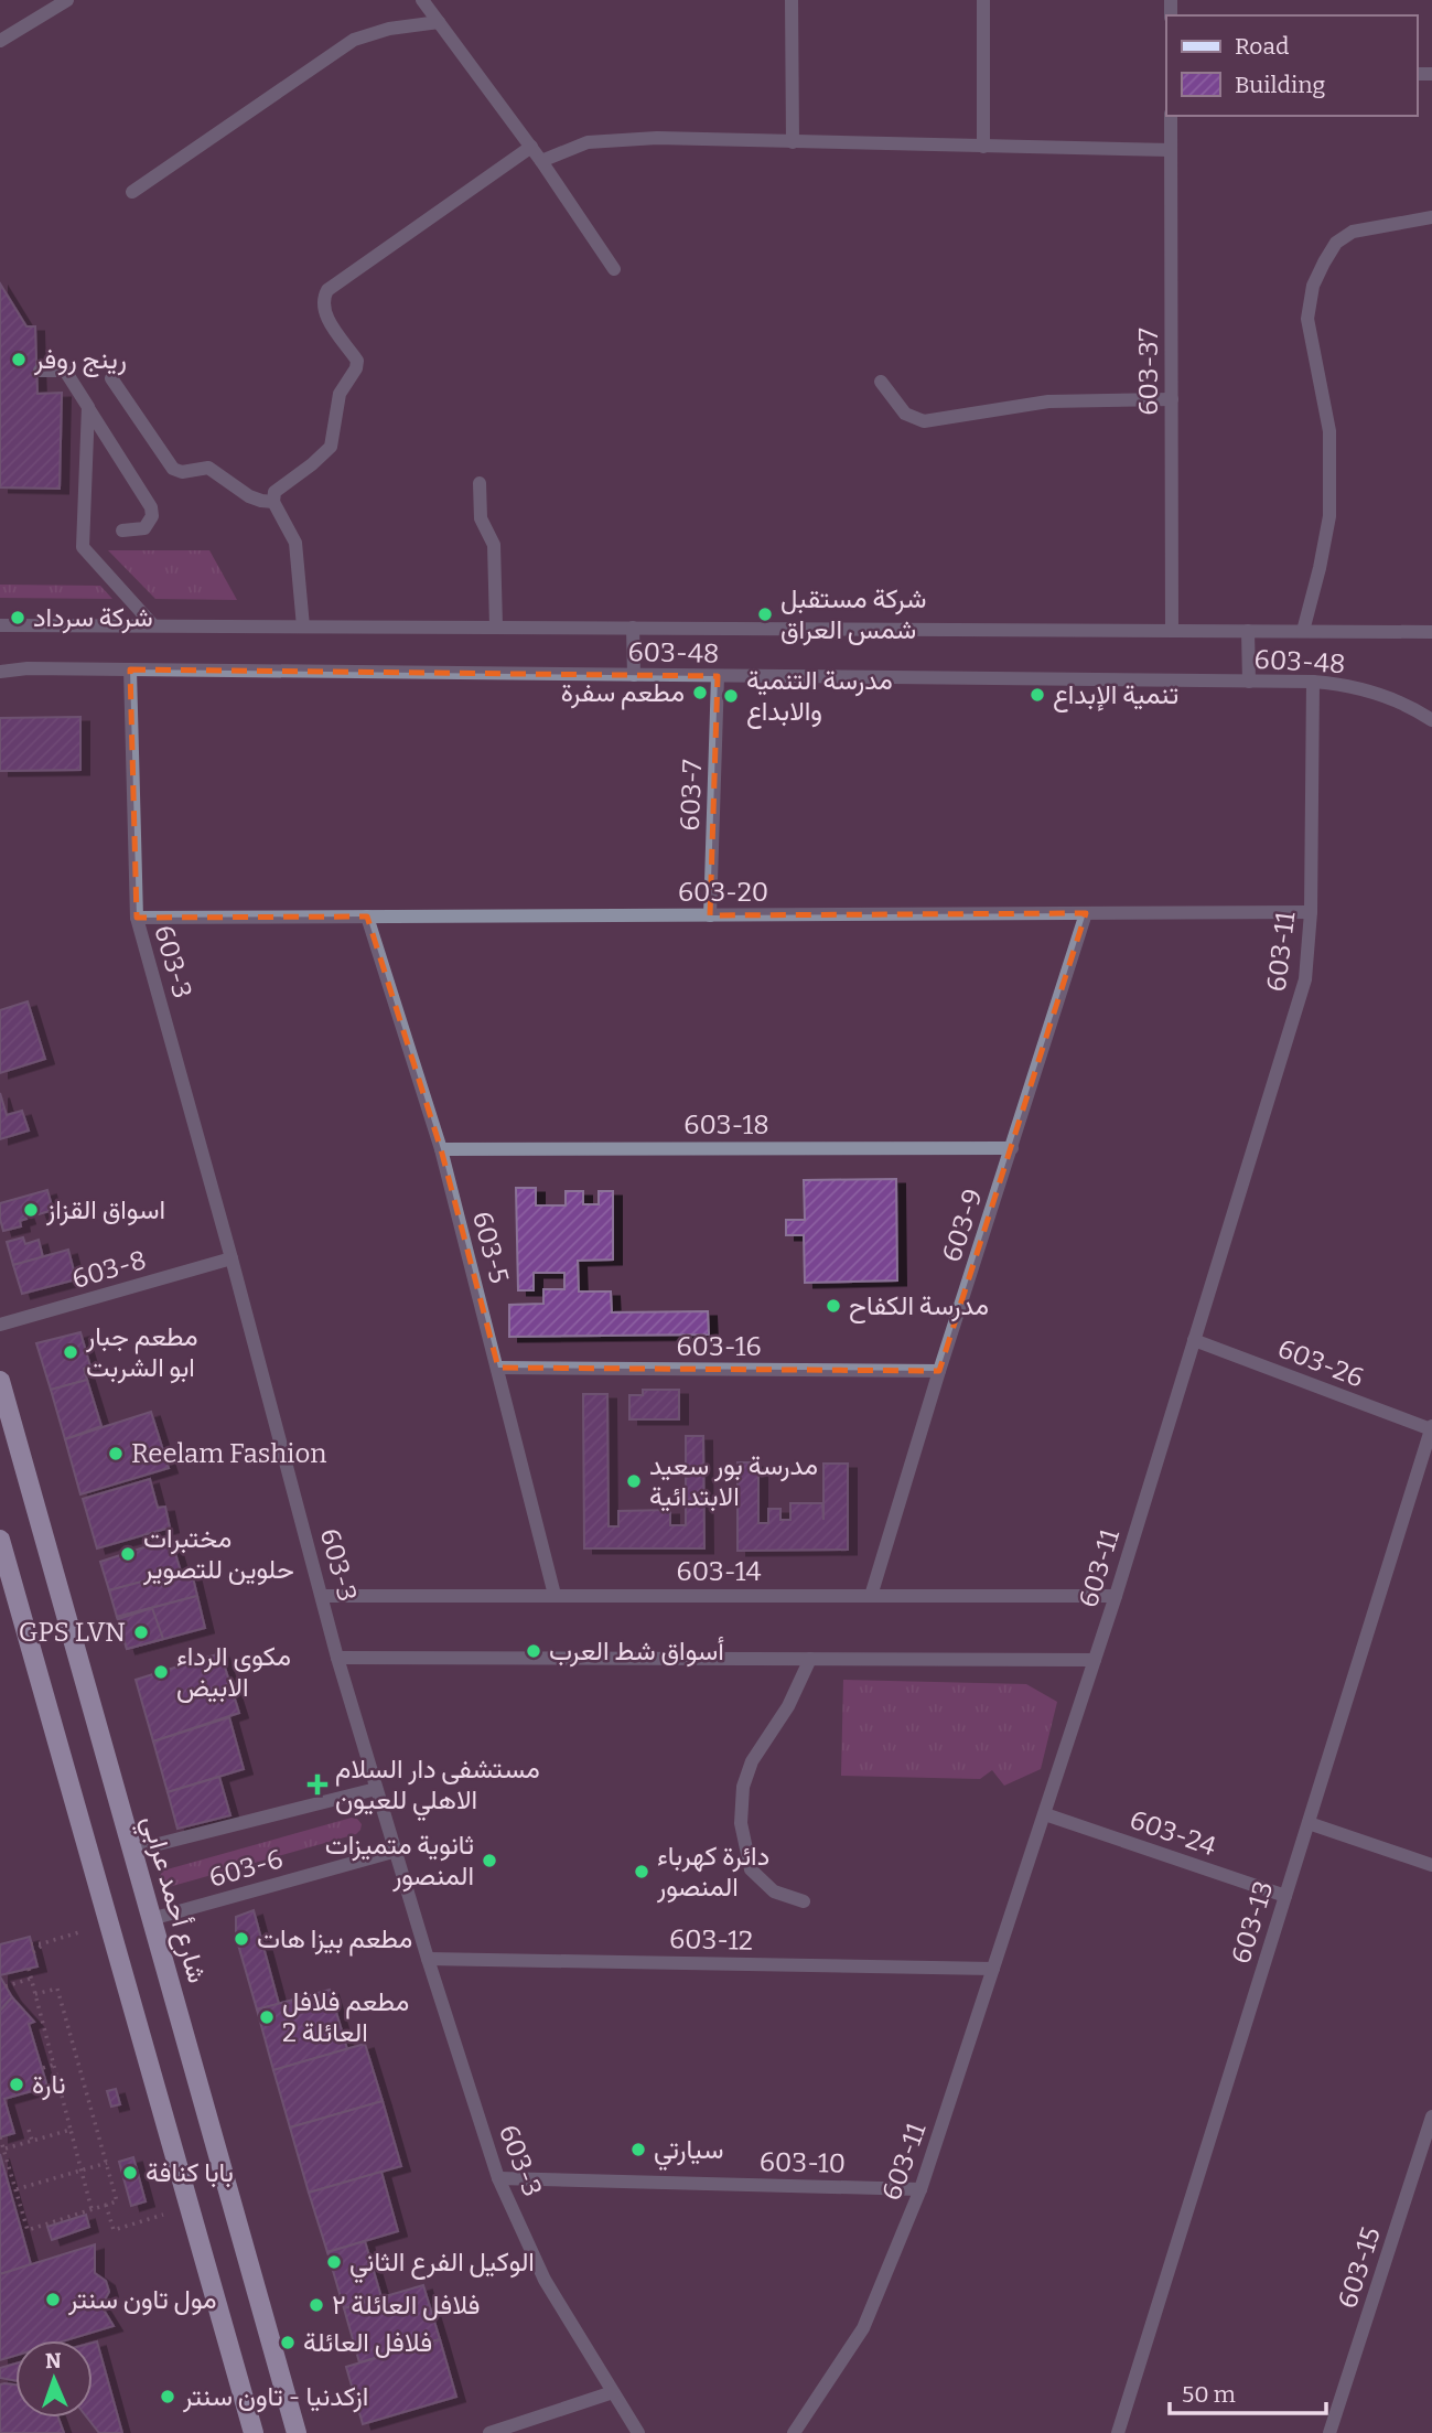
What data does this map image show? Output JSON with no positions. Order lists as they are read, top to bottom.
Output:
{
  "streets": {
    "main road": ["شارع أحمد عرابي"],
    "street": [
      "603-37",
      "603-48",
      "603-7",
      "603-20",
      "603-11",
      "603-3",
      "603-18",
      "603-9",
      "603-5",
      "603-8",
      "603-16",
      "603-26",
      "603-14",
      "603-24",
      "603-6",
      "603-13",
      "603-12",
      "603-10",
      "603-15"
    ]
  },
  "crossings": [
    ["603-37", "603-48"],
    ["603-48", "603-7"],
    ["603-48", "603-11"],
    ["603-48", "603-3"],
    ["603-7", "603-20"],
    ["603-20", "603-11"],
    ["603-20", "603-3"],
    ["603-20", "603-9"],
    ["603-20", "603-5"],
    ["603-11", "603-26"],
    ["603-11", "603-14"],
    ["603-11", "603-24"],
    ["603-11", "603-12"],
    ["603-11", "603-10"],
    ["603-3", "603-8"],
    ["603-3", "603-14"],
    ["603-3", "603-6"],
    ["603-3", "603-12"],
    ["603-3", "603-10"],
    ["603-18", "603-9"],
    ["603-18", "603-5"],
    ["603-9", "603-16"],
    ["603-9", "603-14"],
    ["603-5", "603-16"],
    ["603-5", "603-14"],
    ["603-26", "603-13"],
    ["603-24", "603-13"],
    ["603-6", "شارع أحمد عرابي"]
  ],
  "places": {
    "other": [
      "رينج روفر",
      "شركة مستقبل شمس العراق",
      "شركة سرداد",
      "مطعم سفرة",
      "تنمية الإبداع",
      "مدرسة التنمية والابداع",
      "اسواق القزاز",
      "مدرسة الكفاح",
      "مطعم جبار ابو الشربت",
      "Reelam Fashion",
      "مدرسة بور سعيد الابتدائية",
      "مختبرات حلوين للتصوير",
      "GPS LVN",
      "أسواق شط العرب",
      "مكوى الرداء الابيض",
      "ثانوية متميزات المنصور",
      "دائرة كهرباء المنصور",
      "مطعم بيزا هات",
      "مطعم فلافل العائلة 2",
      "نارة",
      "سيارتي",
      "بابا كنافة",
      "الوكيل الفرع الثاني",
      "مول تاون سنتر",
      "فلافل العائلة ٢",
      "فلافل العائلة",
      "ازكدنيا - تاون سنتر"
    ],
    "health": ["مستشفى دار السلام الاهلي للعيون"]
  },
  "legend": ["Road", "Building"],
  "scale_bar": "50 m",
  "north": "top"
}
